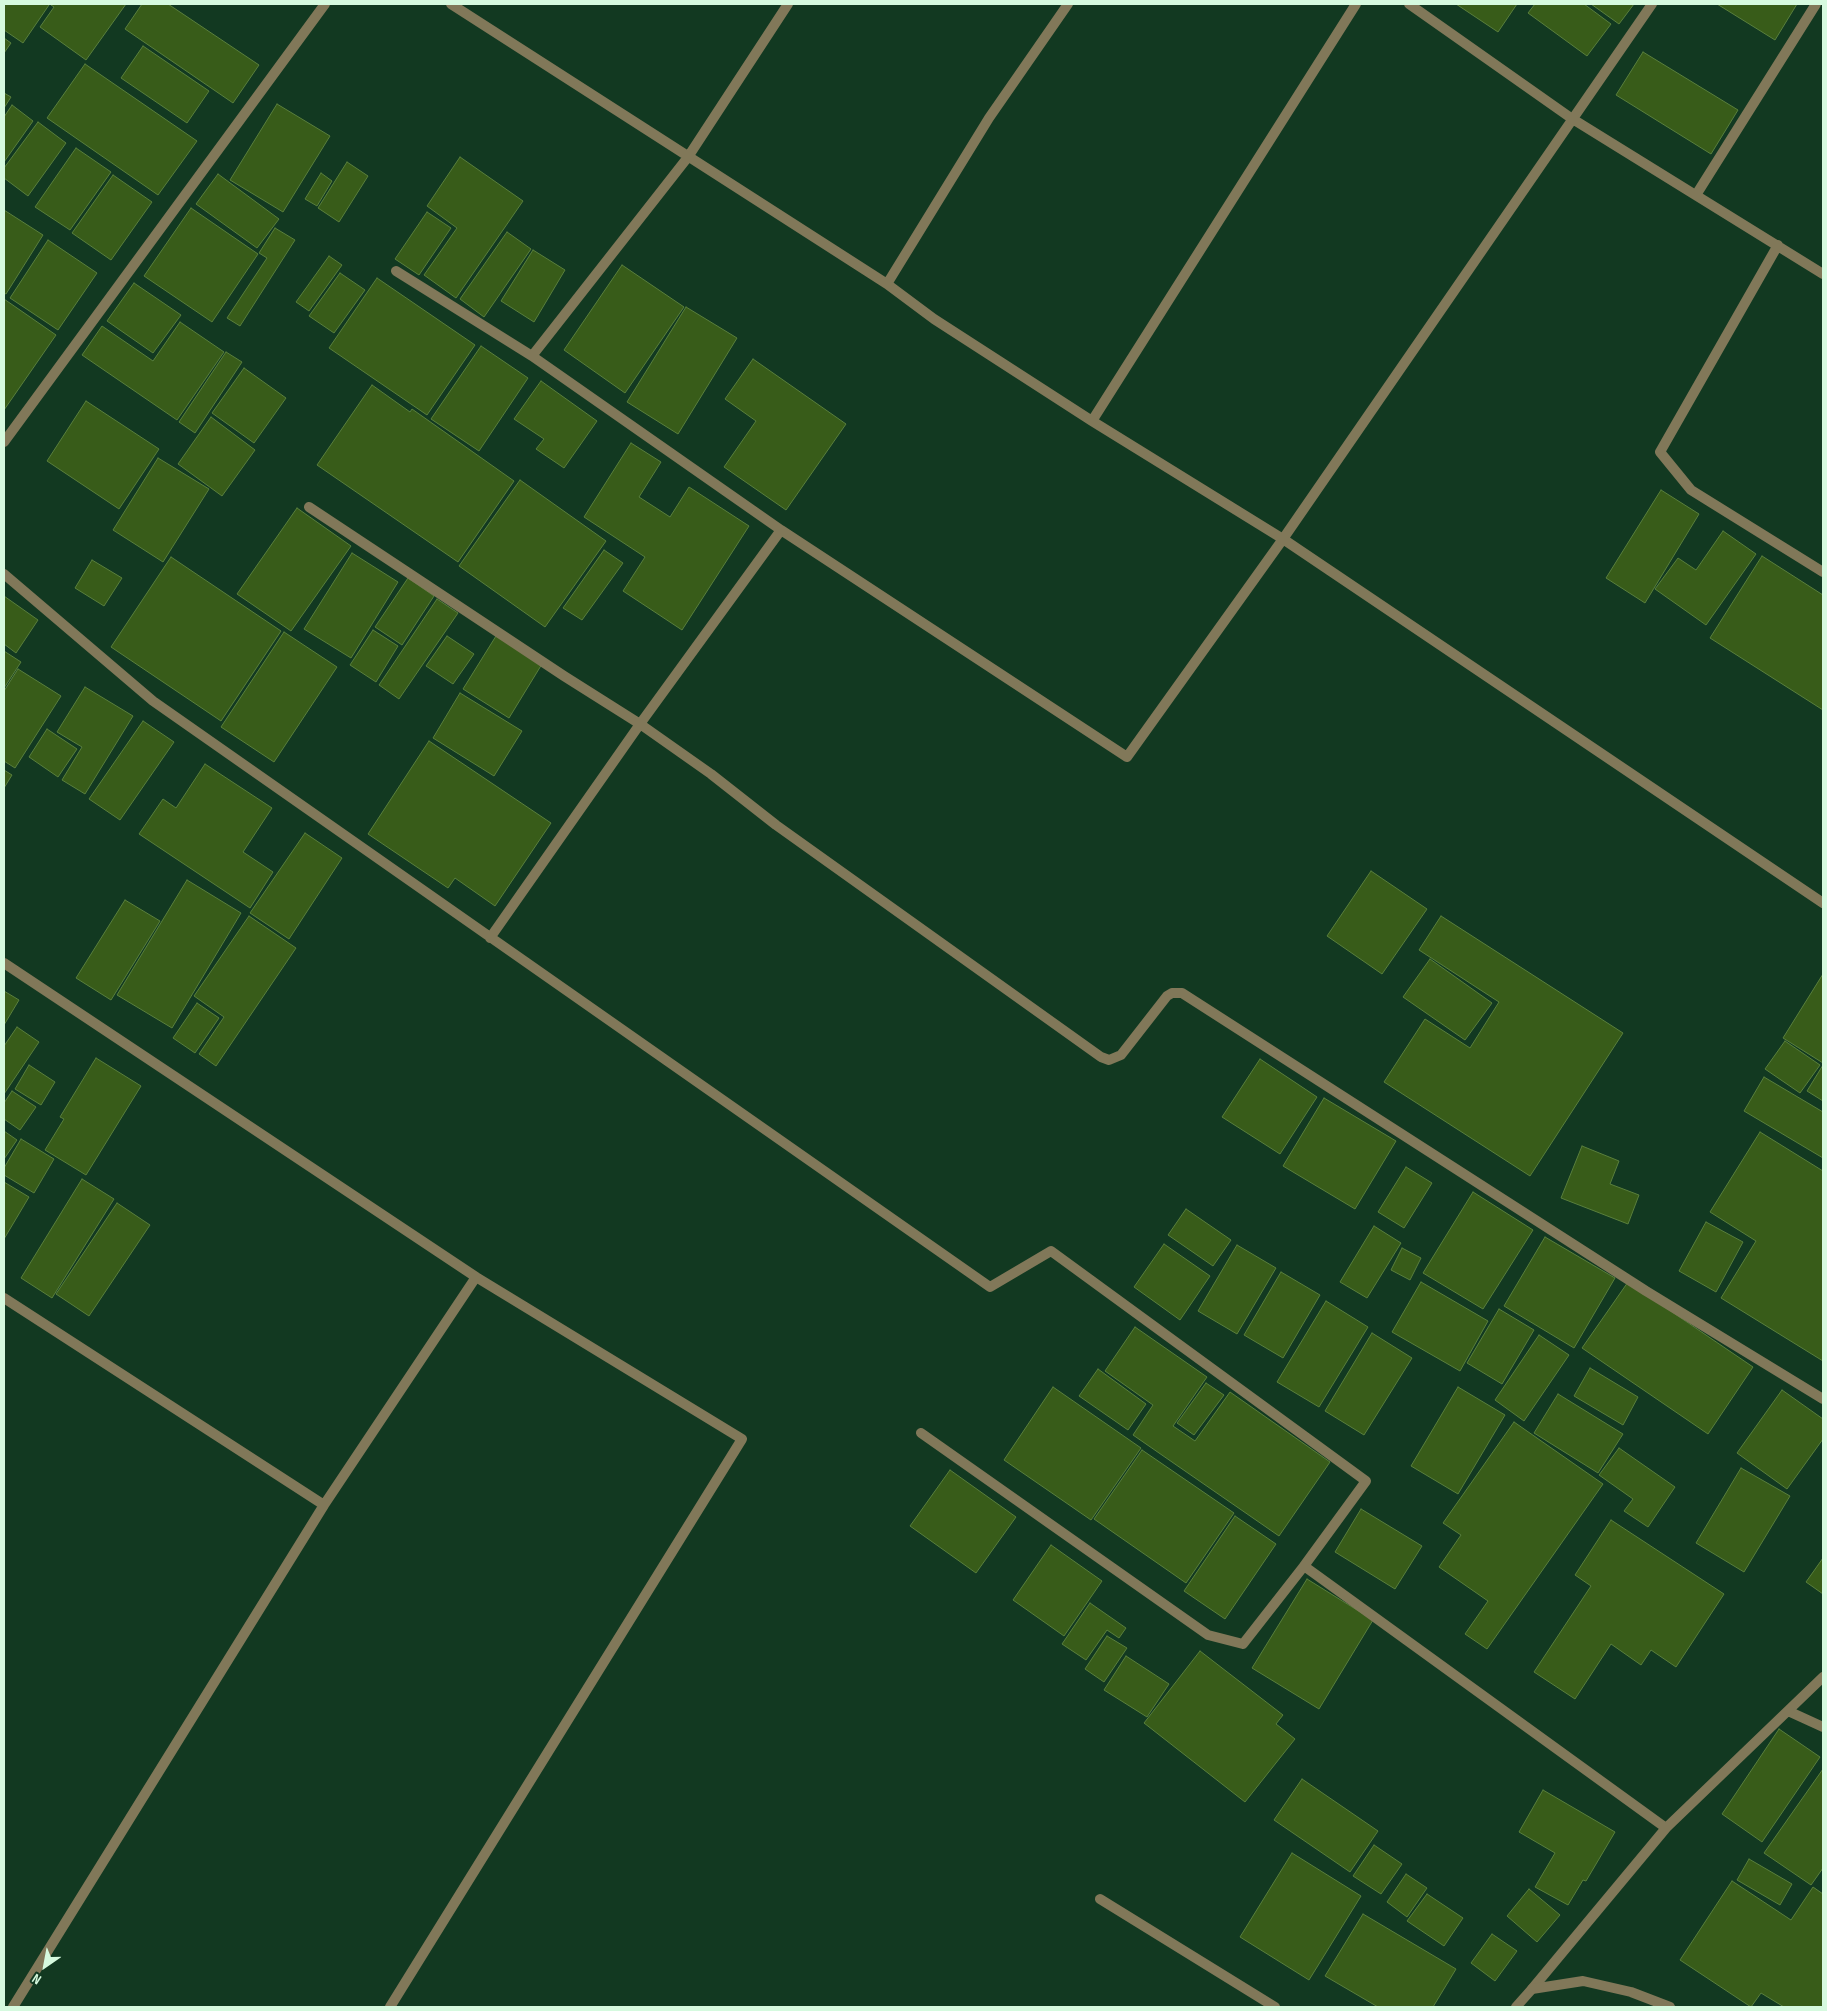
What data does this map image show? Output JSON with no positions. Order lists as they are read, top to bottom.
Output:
{
  "north": "bottom left"
}
